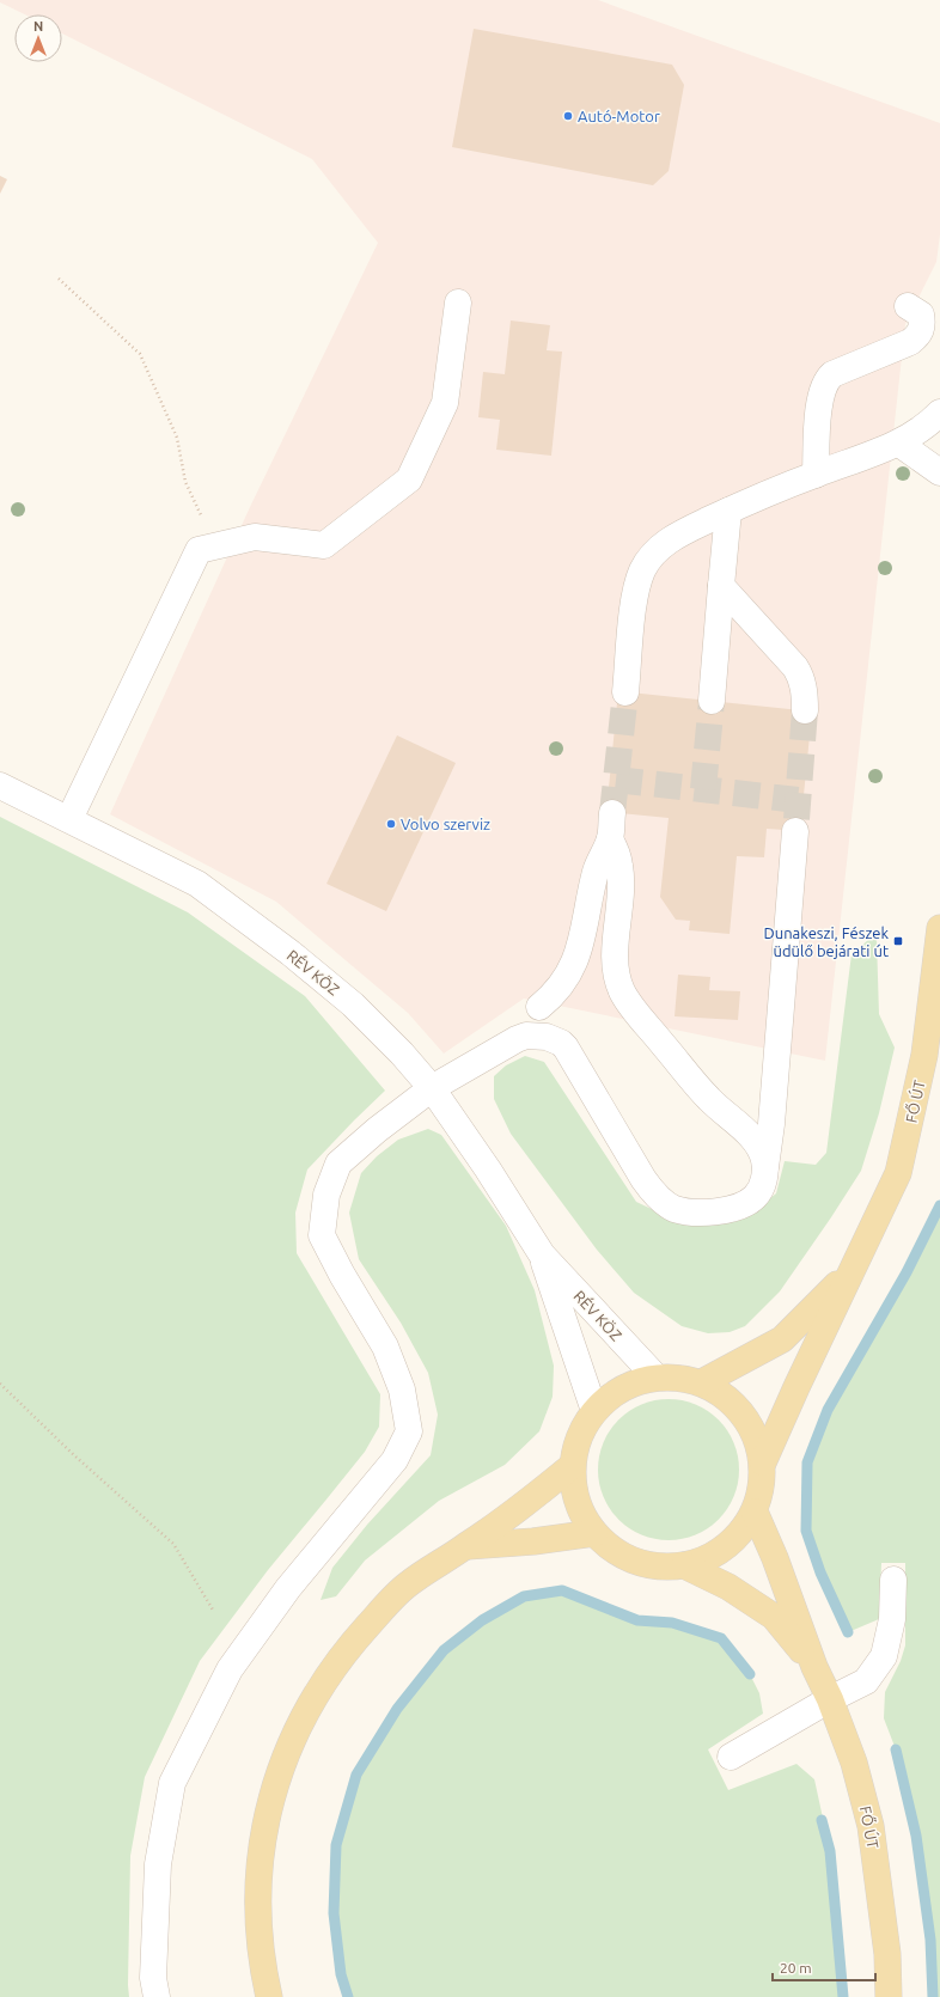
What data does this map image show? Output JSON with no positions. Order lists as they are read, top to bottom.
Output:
{
  "streets": {
    "main road": ["FŐ ÚT"],
    "street": ["RÉV KÖZ"]
  },
  "crossings": [
    ["RÉV KÖZ", "FŐ ÚT"]
  ],
  "places": {
    "other": ["Autó-Motor", "Volvo szerviz"],
    "transit": ["Dunakeszi, Fészek üdülő bejárati út"]
  },
  "scale_bar": "20 m",
  "north": "top"
}
